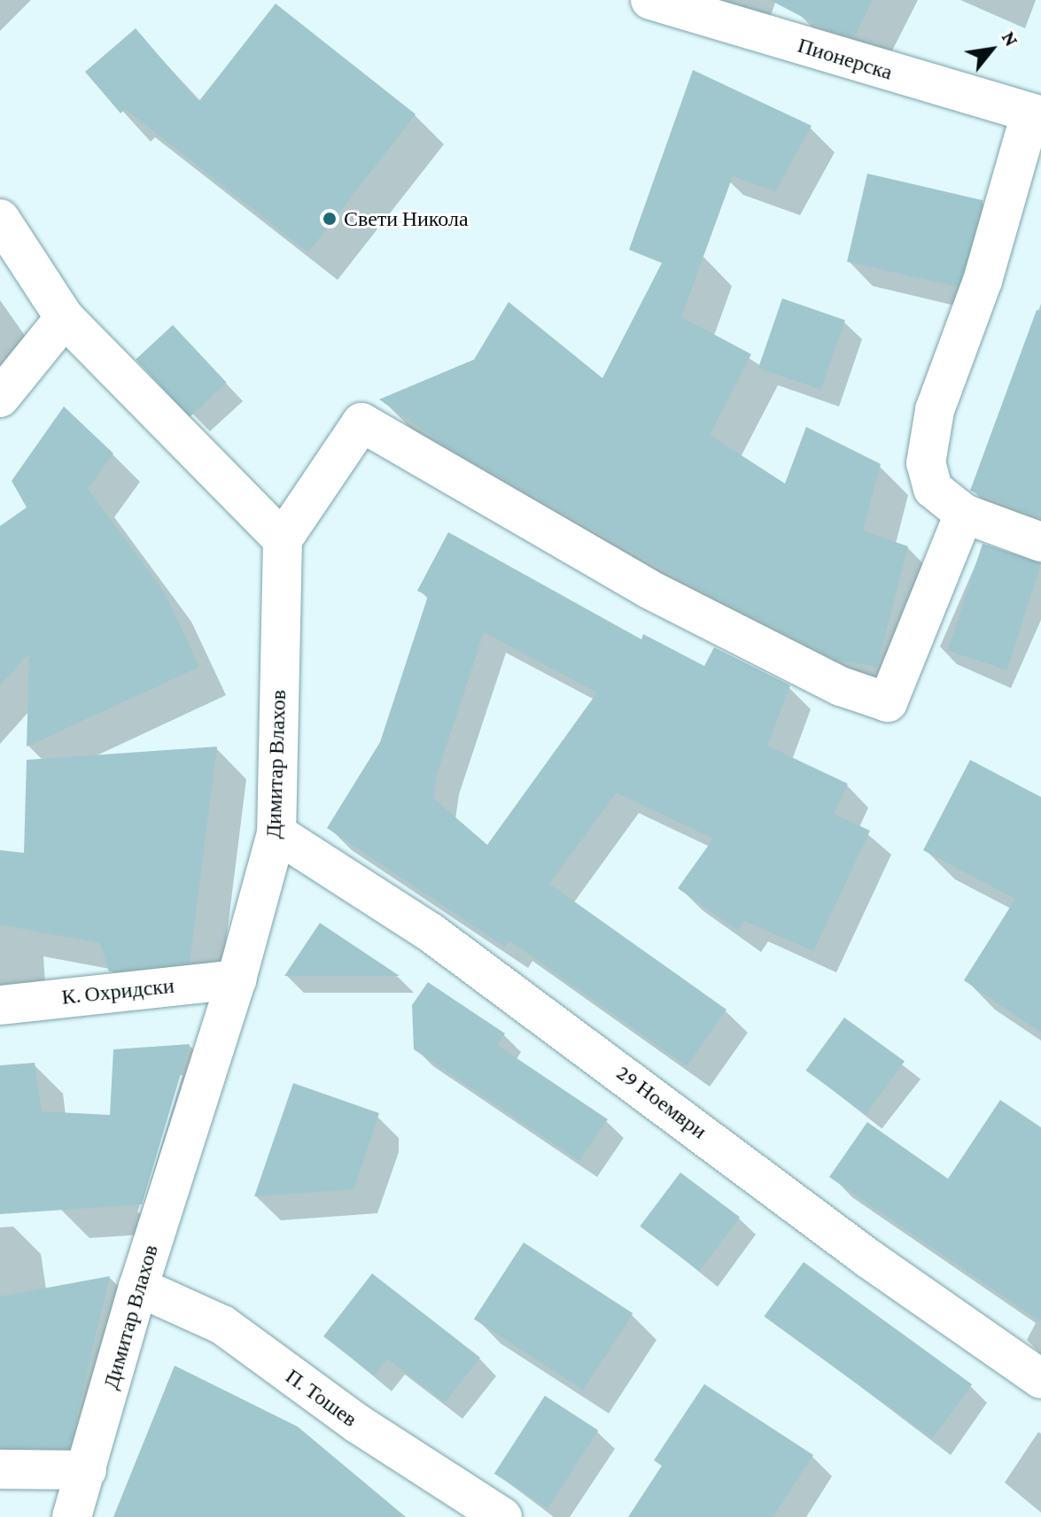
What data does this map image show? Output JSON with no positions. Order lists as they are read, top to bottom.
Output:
{
  "streets": {
    "street": [
      "Пионерска",
      "Димитар Влахов",
      "К. Охридски",
      "29 Ноември",
      "П. Тошев"
    ]
  },
  "crossings": [
    ["Димитар Влахов", "К. Охридски"],
    ["Димитар Влахов", "29 Ноември"],
    ["Димитар Влахов", "П. Тошев"]
  ],
  "places": ["Свети Никола"],
  "north": "top right"
}
